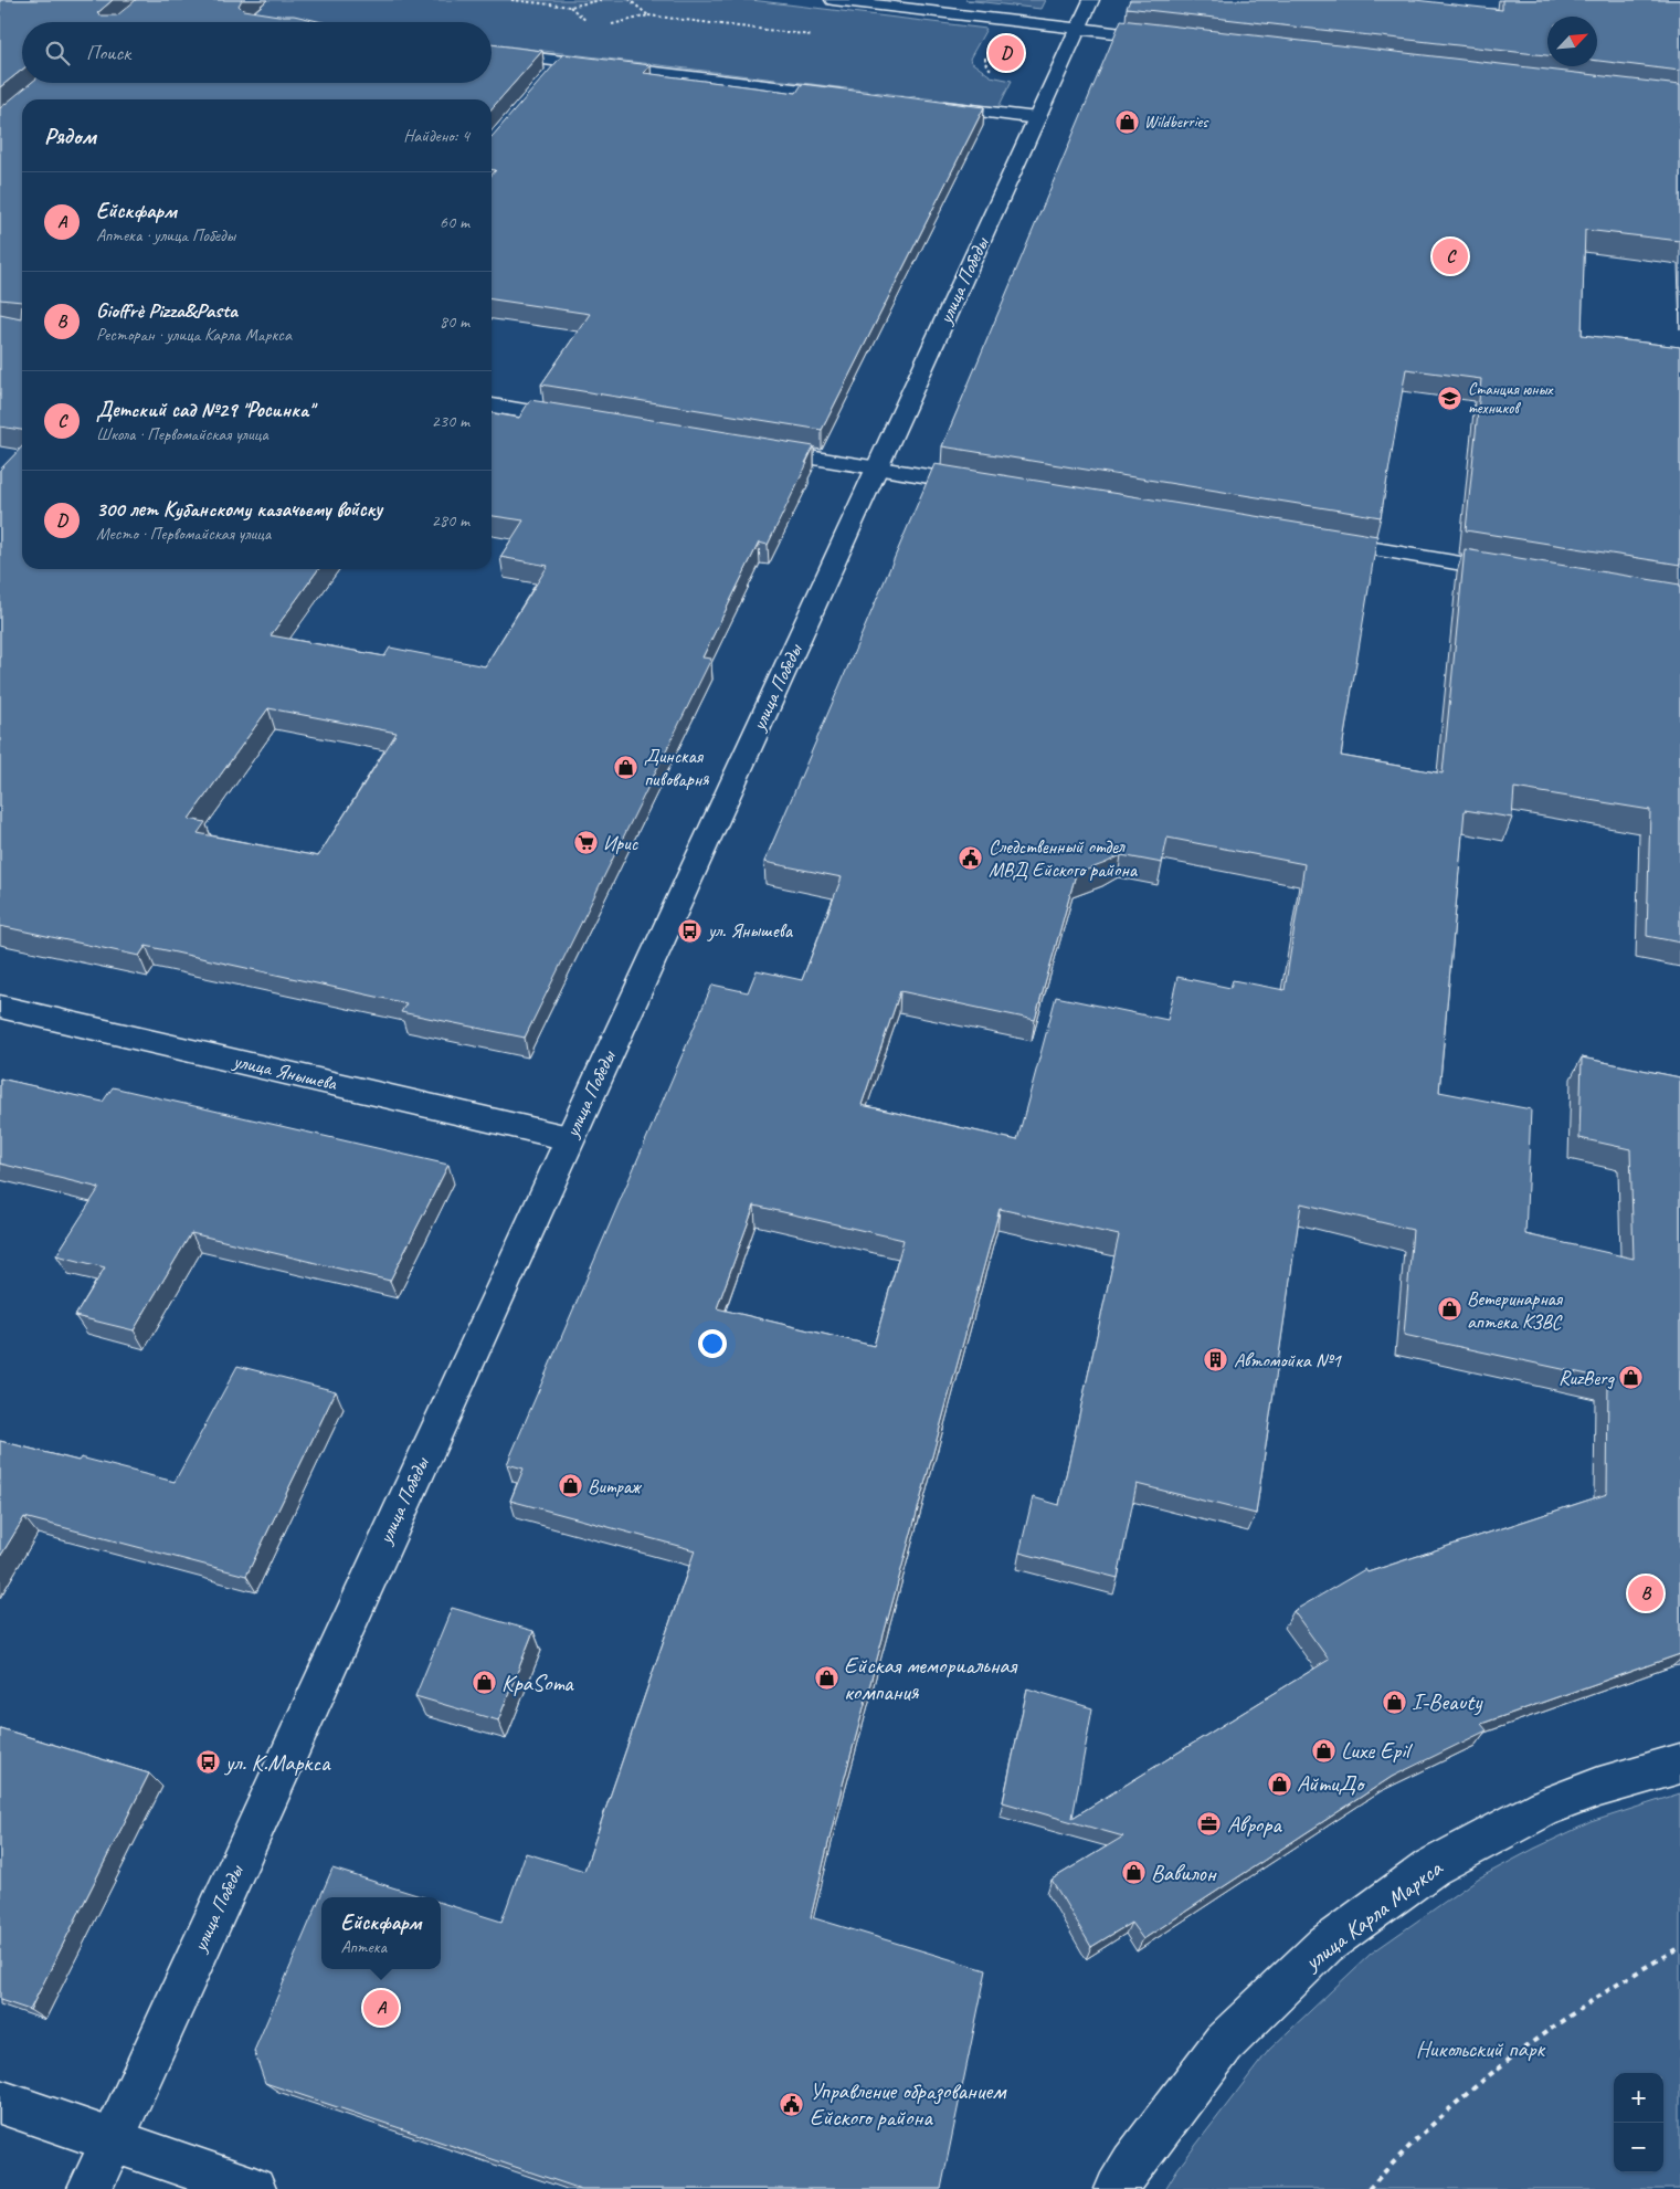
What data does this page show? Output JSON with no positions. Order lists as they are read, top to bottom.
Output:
{
  "streets": {
    "street": ["улица Победы", "улица Янышева", "улица Карла Маркса"]
  },
  "crossings": [
    ["улица Победы", "улица Янышева"]
  ],
  "parks": ["Никольский парк"],
  "places": {
    "shop": [
      "Wildberries",
      "Динская пивоварня",
      "Ветеринарная аптека КЗВС",
      "RuzBerg",
      "Витраж",
      "Ейская мемориальная компания",
      "КраSота",
      "I-Beauty",
      "Luxe Epil",
      "АйтиДо",
      "Вавилон"
    ],
    "school or university": ["Станция юных техников"],
    "supermarket": ["Ирис"],
    "public building": ["Следственный отдел МВД Ейского района", "Управление образованием Ейского района"],
    "bus stop": ["ул. Янышева", "ул. К.Маркса"],
    "building": ["Автомойка №1"],
    "office": ["Аврора"]
  },
  "north": "top right",
  "page": {
    "search": "Поиск",
    "pins": [
      "D",
      "C",
      "B",
      "A"
    ],
    "heading": ["Рядом", "Найдено: 4"],
    "list": [
      {
        "mark": "A",
        "name": "Ейскфарм",
        "note": "Аптека · улица Победы",
        "value": "60 m"
      },
      {
        "mark": "B",
        "name": "Gioffrè Pizza&Pasta",
        "note": "Ресторан · улица Карла Маркса",
        "value": "80 m"
      },
      {
        "mark": "C",
        "name": "Детский сад №29 \"Росинка\"",
        "note": "Школа · Первомайская улица",
        "value": "230 m"
      },
      {
        "mark": "D",
        "name": "300 лет Кубанскому казачьему войску",
        "note": "Место · Первомайская улица",
        "value": "280 m"
      }
    ],
    "popup": ["Ейскфарм", "Аптека"],
    "map_buttons": ["+", "−"]
  }
}
